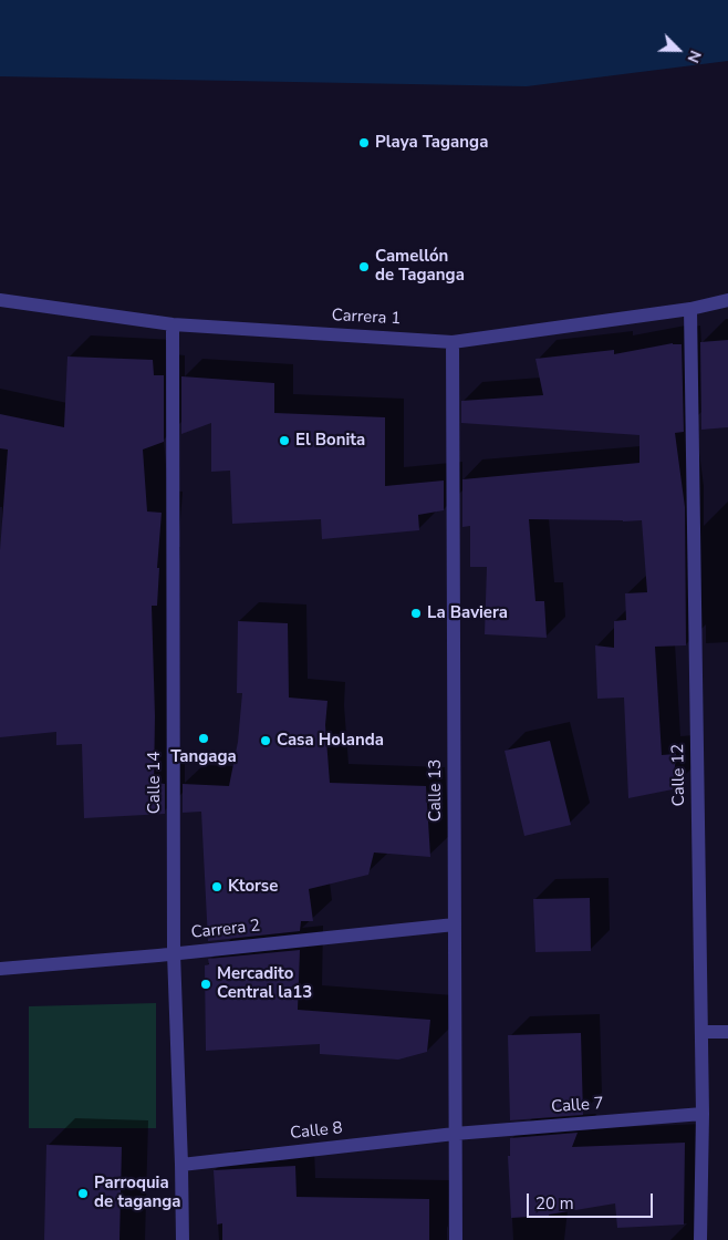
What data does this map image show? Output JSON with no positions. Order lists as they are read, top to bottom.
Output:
{
  "streets": {
    "street": [
      "Carrera 1",
      "Calle 12",
      "Calle 14",
      "Calle 13",
      "Carrera 2",
      "Calle 7",
      "Calle 8"
    ]
  },
  "crossings": [
    ["Carrera 1", "Calle 12"],
    ["Carrera 1", "Calle 14"],
    ["Carrera 1", "Calle 13"],
    ["Calle 12", "Calle 7"],
    ["Calle 14", "Carrera 2"],
    ["Calle 14", "Calle 8"],
    ["Calle 13", "Carrera 2"],
    ["Calle 13", "Calle 7"],
    ["Calle 13", "Calle 8"],
    ["Calle 7", "Calle 8"]
  ],
  "places": [
    "Playa Taganga",
    "Camellón de Taganga",
    "El Bonita",
    "La Baviera",
    "Tangaga",
    "Casa Holanda",
    "Ktorse",
    "Mercadito Central la13",
    "Parroquia de taganga"
  ],
  "scale_bar": "20 m",
  "north": "bottom right"
}
